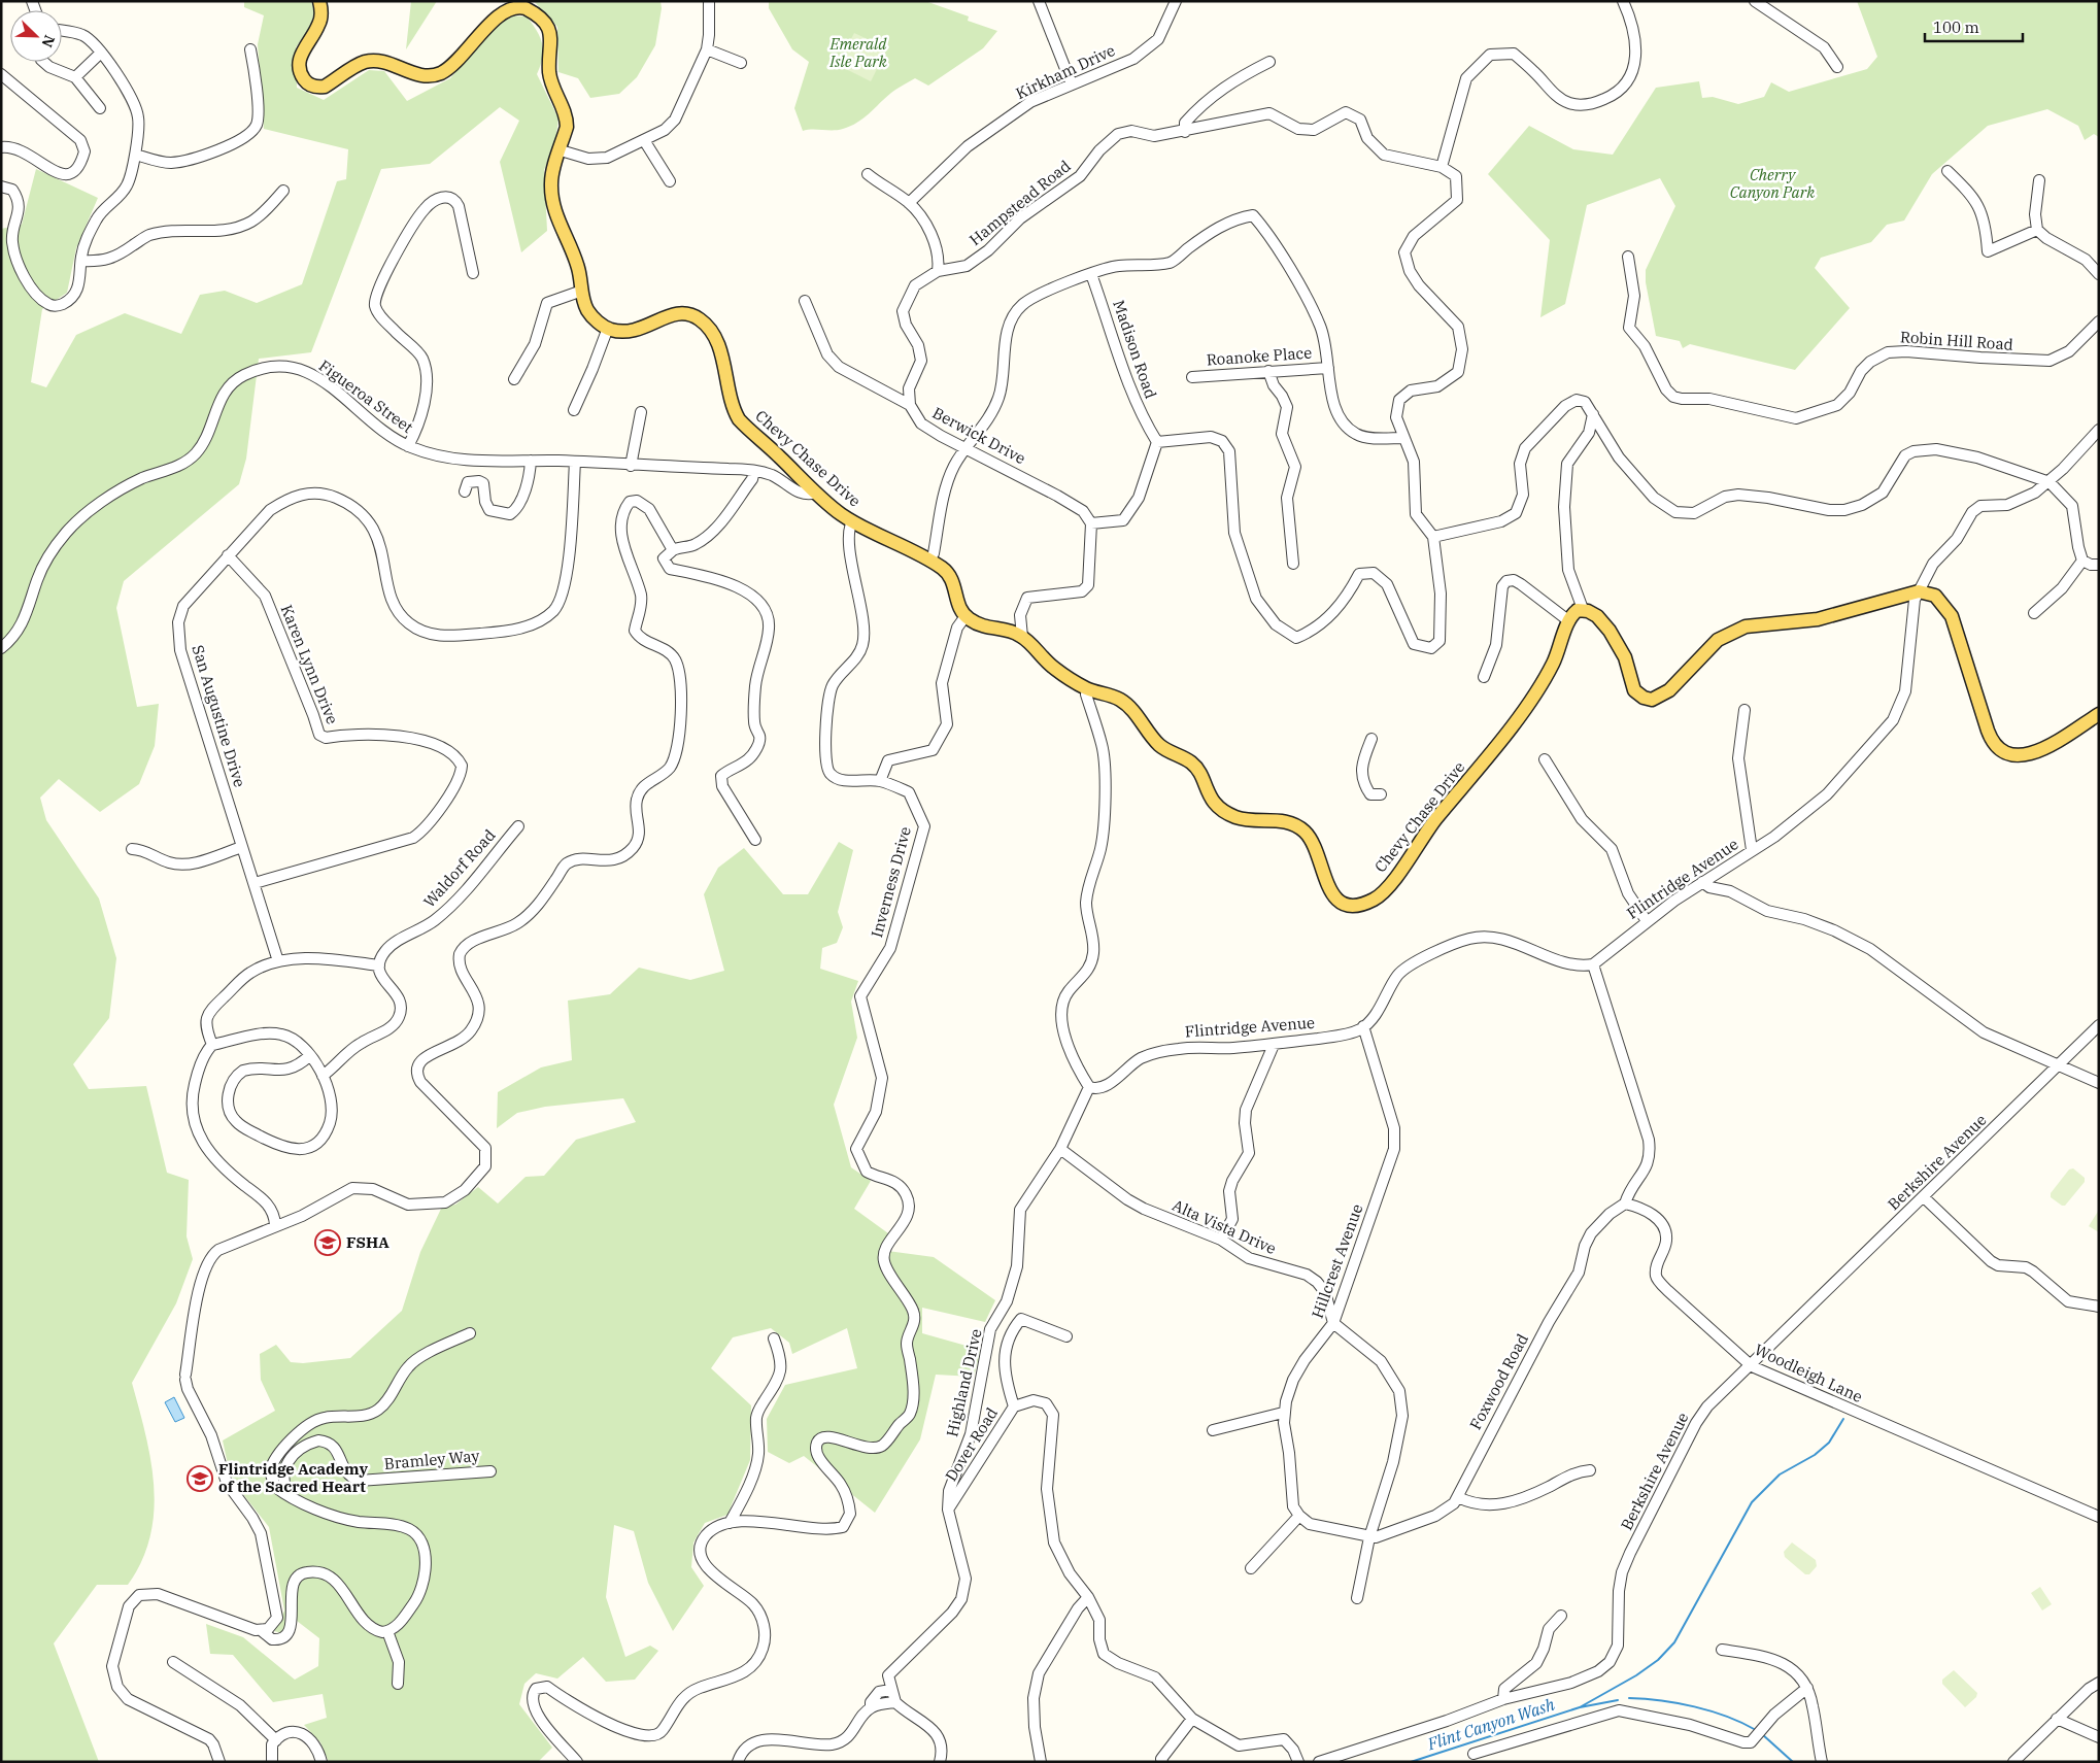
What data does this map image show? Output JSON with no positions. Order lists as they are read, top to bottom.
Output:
{
  "streets": {
    "main road": ["Chevy Chase Drive"],
    "street": [
      "Kirkham Drive",
      "Hampstead Road",
      "Robin Hill Road",
      "Madison Road",
      "Roanoke Place",
      "Figueroa Street",
      "Berwick Drive",
      "Karen Lynn Drive",
      "San Augustine Drive",
      "Waldorf Road",
      "Flintridge Avenue",
      "Inverness Drive",
      "Berkshire Avenue",
      "Alta Vista Drive",
      "Hillcrest Avenue",
      "Woodleigh Lane",
      "Foxwood Road",
      "Highland Drive",
      "Dover Road",
      "Bramley Way"
    ]
  },
  "crossings": [
    ["Hampstead Road", "Berwick Drive"],
    ["Figueroa Street", "Chevy Chase Drive"],
    ["Figueroa Street", "San Augustine Drive"],
    ["Karen Lynn Drive", "San Augustine Drive"],
    ["Flintridge Avenue", "Hillcrest Avenue"],
    ["Flintridge Avenue", "Highland Drive"],
    ["Berkshire Avenue", "Woodleigh Lane"],
    ["Alta Vista Drive", "Hillcrest Avenue"],
    ["Alta Vista Drive", "Highland Drive"],
    ["Woodleigh Lane", "Foxwood Road"],
    ["Highland Drive", "Dover Road"]
  ],
  "water": ["Flint Canyon Wash"],
  "parks": ["Emerald Isle Park", "Cherry Canyon Park"],
  "places": {
    "school or university": ["FSHA", "Flintridge Academy of the Sacred Heart"]
  },
  "scale_bar": "100 m",
  "north": "bottom right"
}
